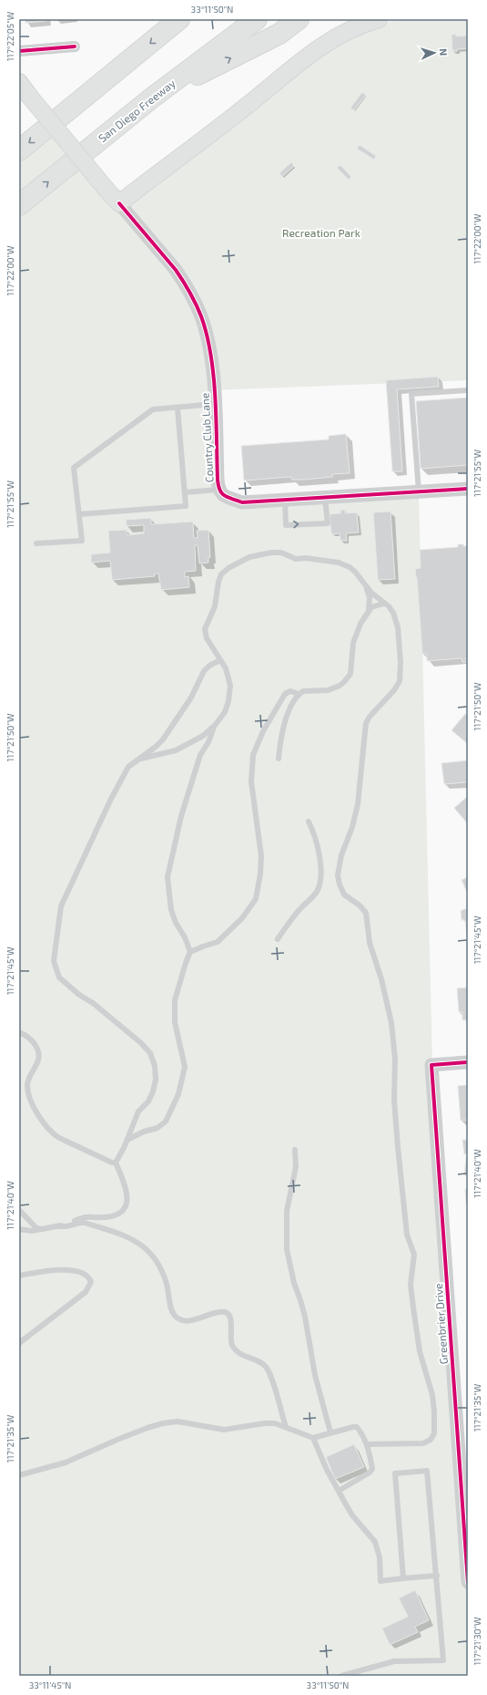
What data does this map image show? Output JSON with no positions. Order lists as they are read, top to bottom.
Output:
{
  "streets": {
    "highway": ["San Diego Freeway"],
    "main road": ["Country Club Lane"],
    "street": ["Greenbrier Drive"]
  },
  "parks": ["Recreation Park"],
  "north": "right",
  "coordinates": [
    "33°11'50\"N",
    "117°22'05\"W",
    "117°22'00\"W",
    "117°21'55\"W",
    "117°21'50\"W",
    "117°21'45\"W",
    "117°21'40\"W",
    "117°21'35\"W",
    "117°21'30\"W",
    "33°11'45\"N"
  ]
}
